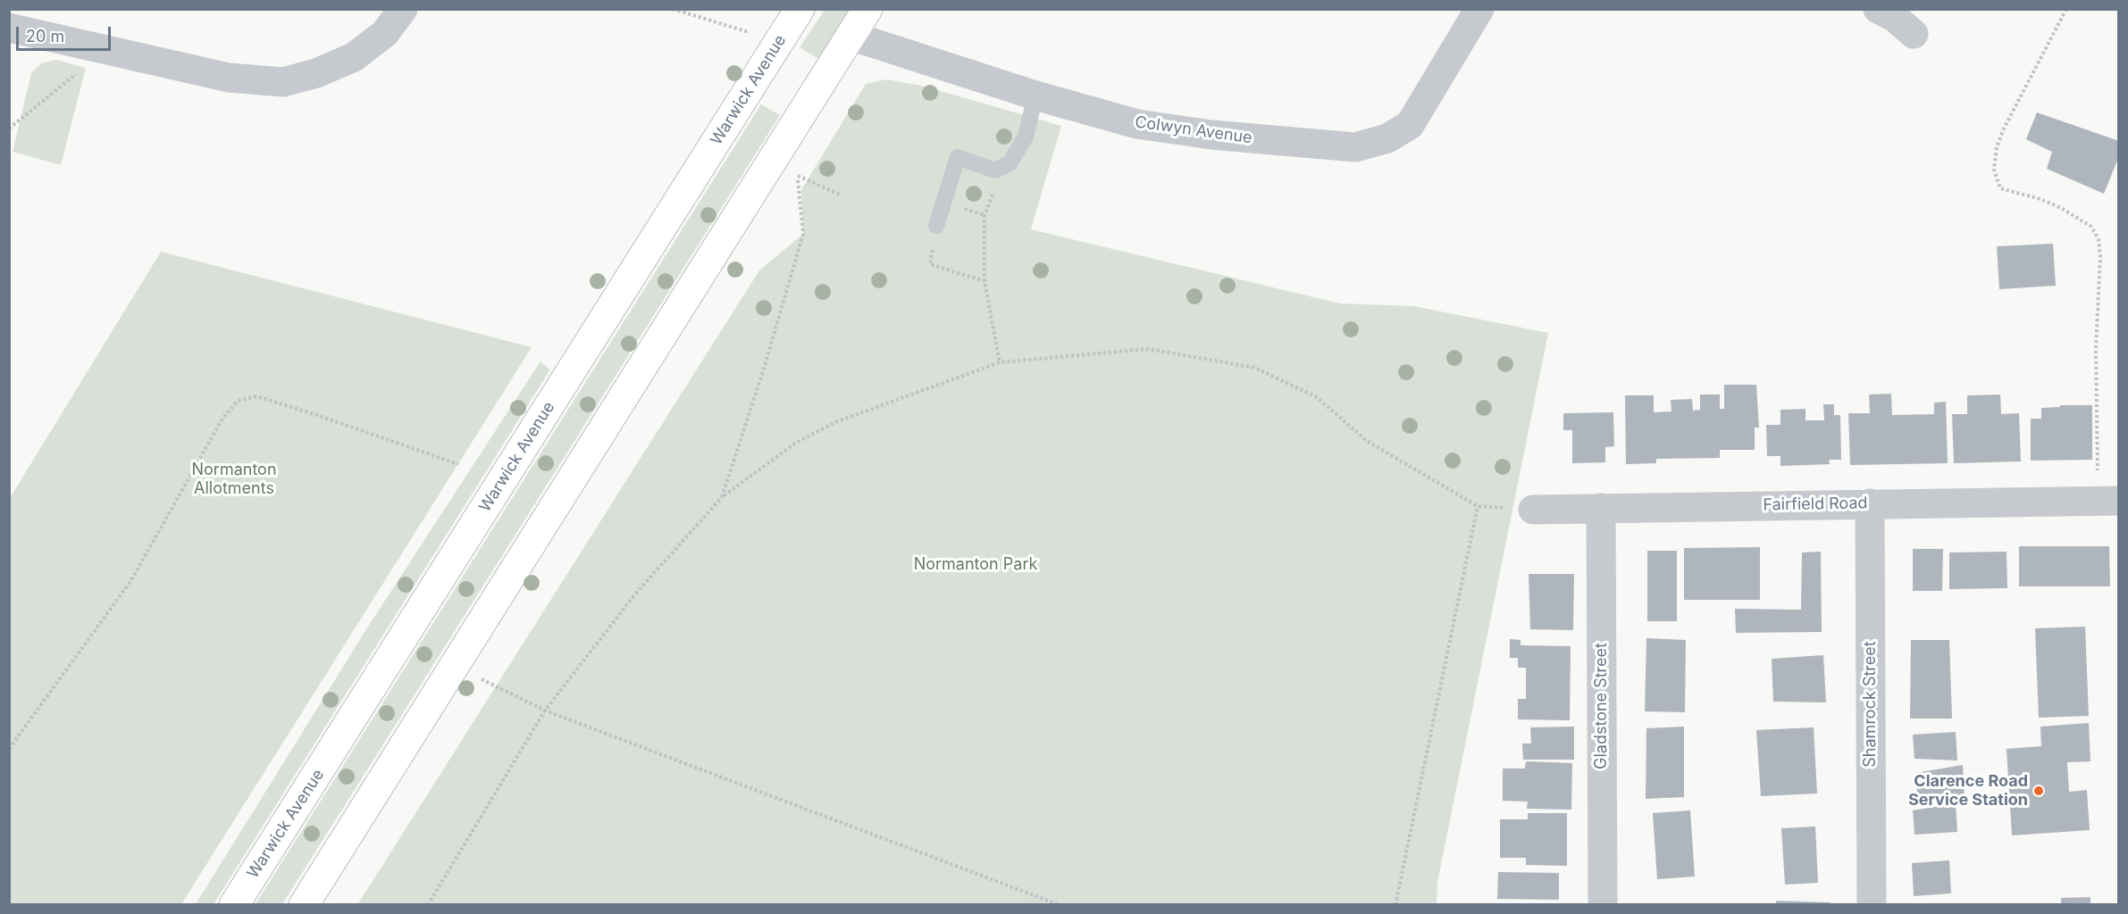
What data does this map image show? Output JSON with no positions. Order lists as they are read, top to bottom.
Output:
{
  "streets": {
    "highway": ["Warwick Avenue"],
    "street": [
      "Colwyn Avenue",
      "Fairfield Road",
      "Shamrock Street",
      "Gladstone Street"
    ]
  },
  "crossings": [
    ["Fairfield Road", "Shamrock Street"],
    ["Fairfield Road", "Gladstone Street"]
  ],
  "parks": ["Normanton Allotments", "Normanton Park"],
  "places": ["Clarence Road Service Station"],
  "scale_bar": "20 m"
}
